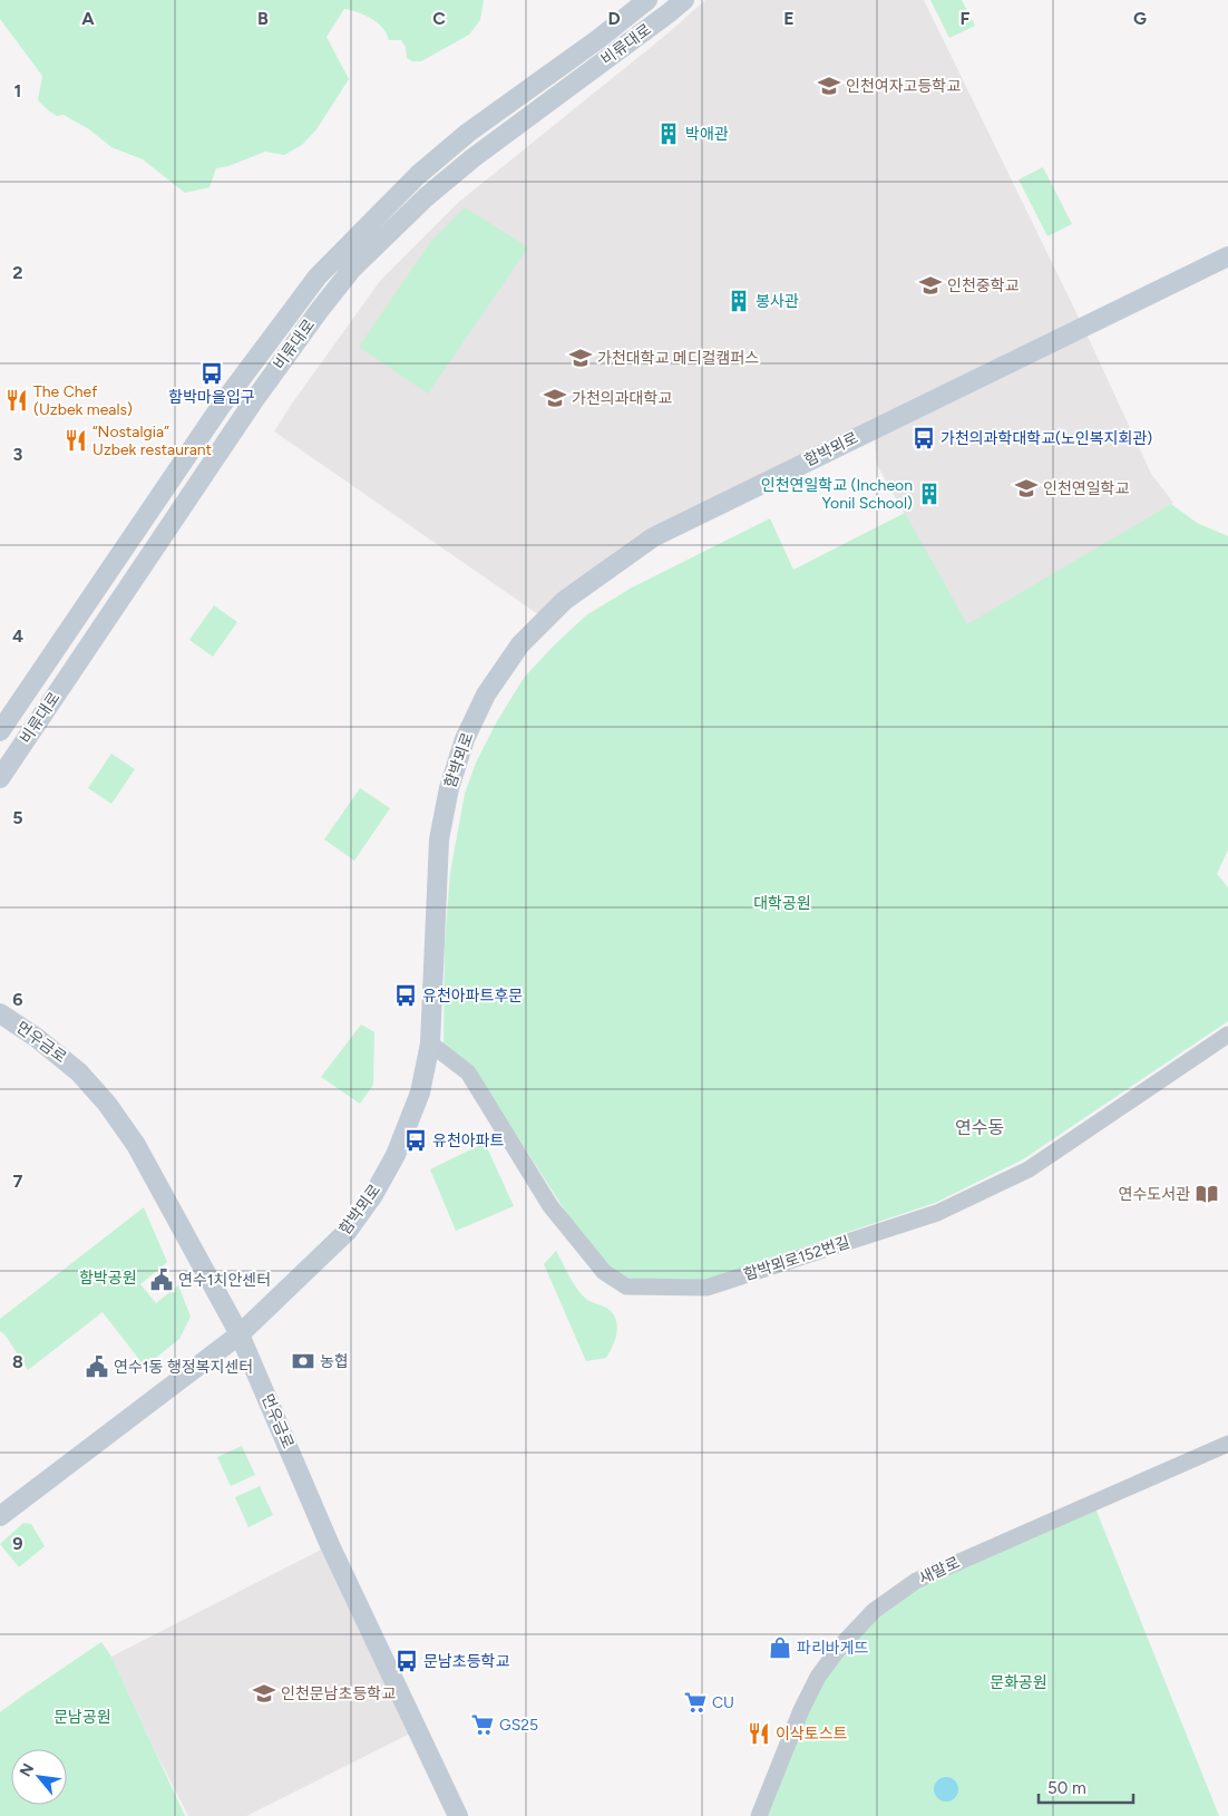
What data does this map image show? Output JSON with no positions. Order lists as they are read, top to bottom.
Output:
{
  "streets": {
    "main road": ["비류대로", "함박뫼로", "먼우금로"],
    "street": ["함박뫼로152번길", "새말로"]
  },
  "crossings": [
    ["함박뫼로", "먼우금로"],
    ["함박뫼로", "함박뫼로152번길"]
  ],
  "districts": ["연수동"],
  "parks": [
    "대학공원",
    "함박공원",
    "문화공원",
    "문남공원"
  ],
  "places": {
    "school or university": [
      "인천여자고등학교",
      "인천중학교",
      "가천대학교 메디컬캠퍼스",
      "가천의과대학교",
      "인천연일학교",
      "인천문남초등학교"
    ],
    "building": ["박애관", "봉사관", "인천연일학교 (Incheon Yonil School)"],
    "bus stop": [
      "함박마을입구",
      "가천의과학대학교(노인복지회관)",
      "유천아파트후문",
      "유천아파트",
      "문남초등학교"
    ],
    "restaurant": ["The Chef (Uzbek meals)", "“Nostalgia” Uzbek restaurant", "이삭토스트"],
    "library": ["연수도서관"],
    "public building": ["연수1치안센터", "연수1동 행정복지센터"],
    "bank": ["농협"],
    "shop": ["파리바게뜨"],
    "supermarket": ["CU", "GS25"]
  },
  "scale_bar": "50 m",
  "north": "top left",
  "grid": {
    "columns": [
      "A",
      "B",
      "C",
      "D",
      "E",
      "F",
      "G"
    ],
    "rows": [
      "1",
      "2",
      "3",
      "4",
      "5",
      "6",
      "7",
      "8",
      "9"
    ]
  }
}
